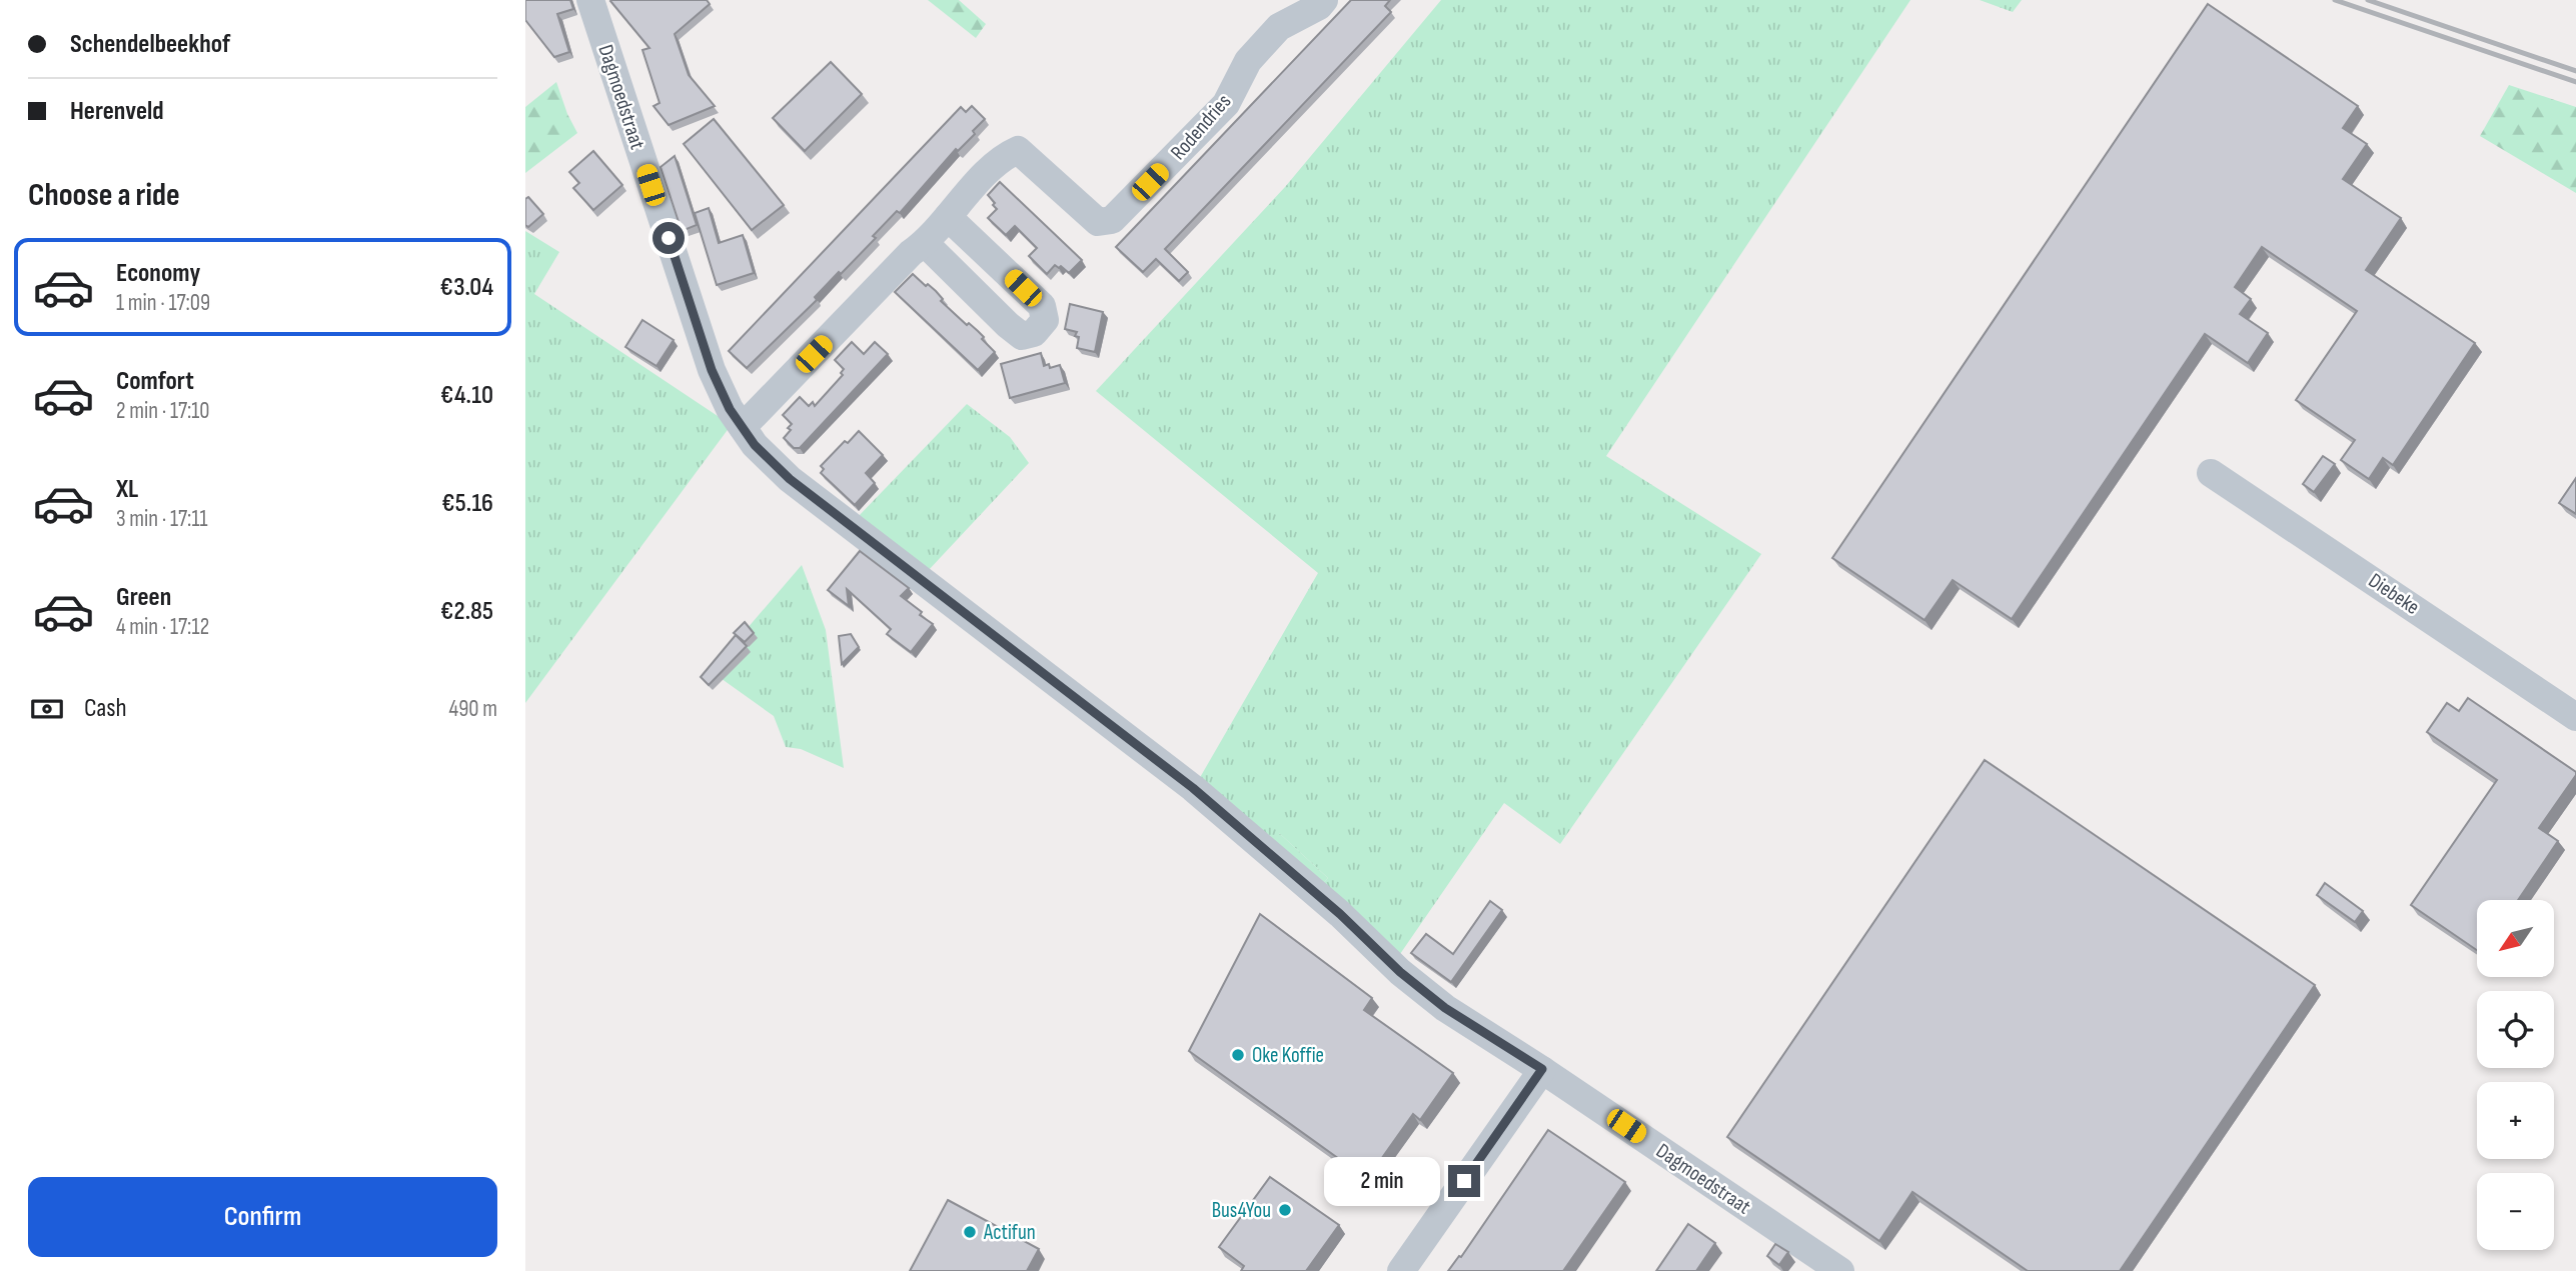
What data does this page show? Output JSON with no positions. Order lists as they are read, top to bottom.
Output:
{
  "streets": {
    "street": ["Dagmoedstraat", "Rodendries", "Diebeke"]
  },
  "crossings": [
    ["Dagmoedstraat", "Rodendries"]
  ],
  "places": ["Oke Koffie", "Bus4You", "Actifun"],
  "north": "bottom left",
  "page": {
    "banner": ["Schendelbeekhof", "Herenveld"],
    "heading": "Choose a ride",
    "list": [
      {
        "name": "Economy",
        "note": "1 min · 17:09",
        "value": "€3.04"
      },
      {
        "name": "Comfort",
        "note": "2 min · 17:10",
        "value": "€4.10"
      },
      {
        "name": "XL",
        "note": "3 min · 17:11",
        "value": "€5.16"
      },
      {
        "name": "Green",
        "note": "4 min · 17:12",
        "value": "€2.85"
      }
    ],
    "pay": ["Cash", "490 m"],
    "map_buttons": ["+", "−"],
    "bubble": "2 min",
    "buttons": "Confirm"
  }
}
